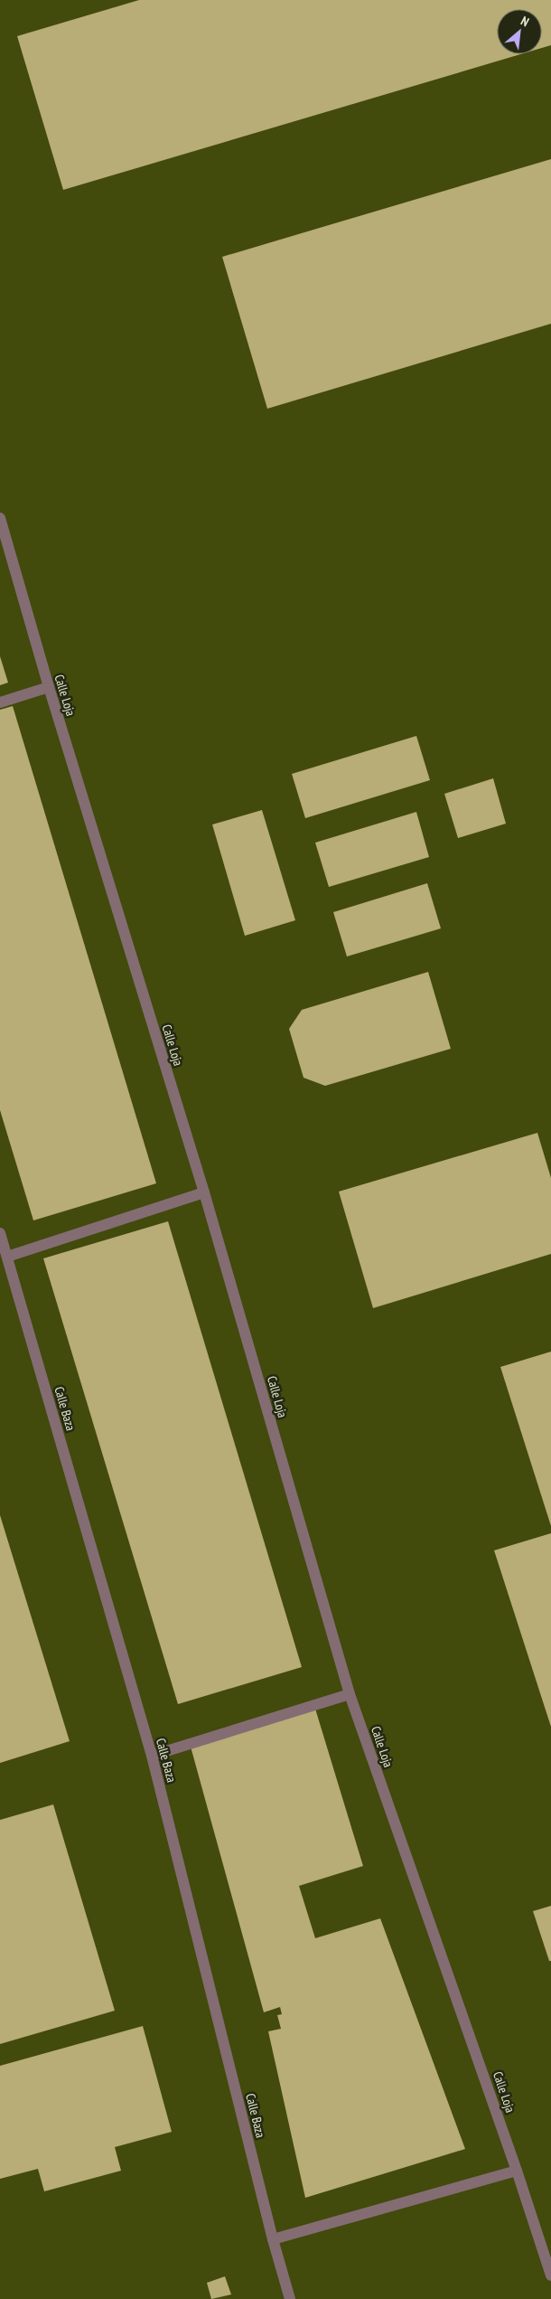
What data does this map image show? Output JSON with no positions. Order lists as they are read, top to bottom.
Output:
{
  "streets": {
    "street": ["Calle Loja", "Calle Baza"]
  },
  "north": "top right"
}
